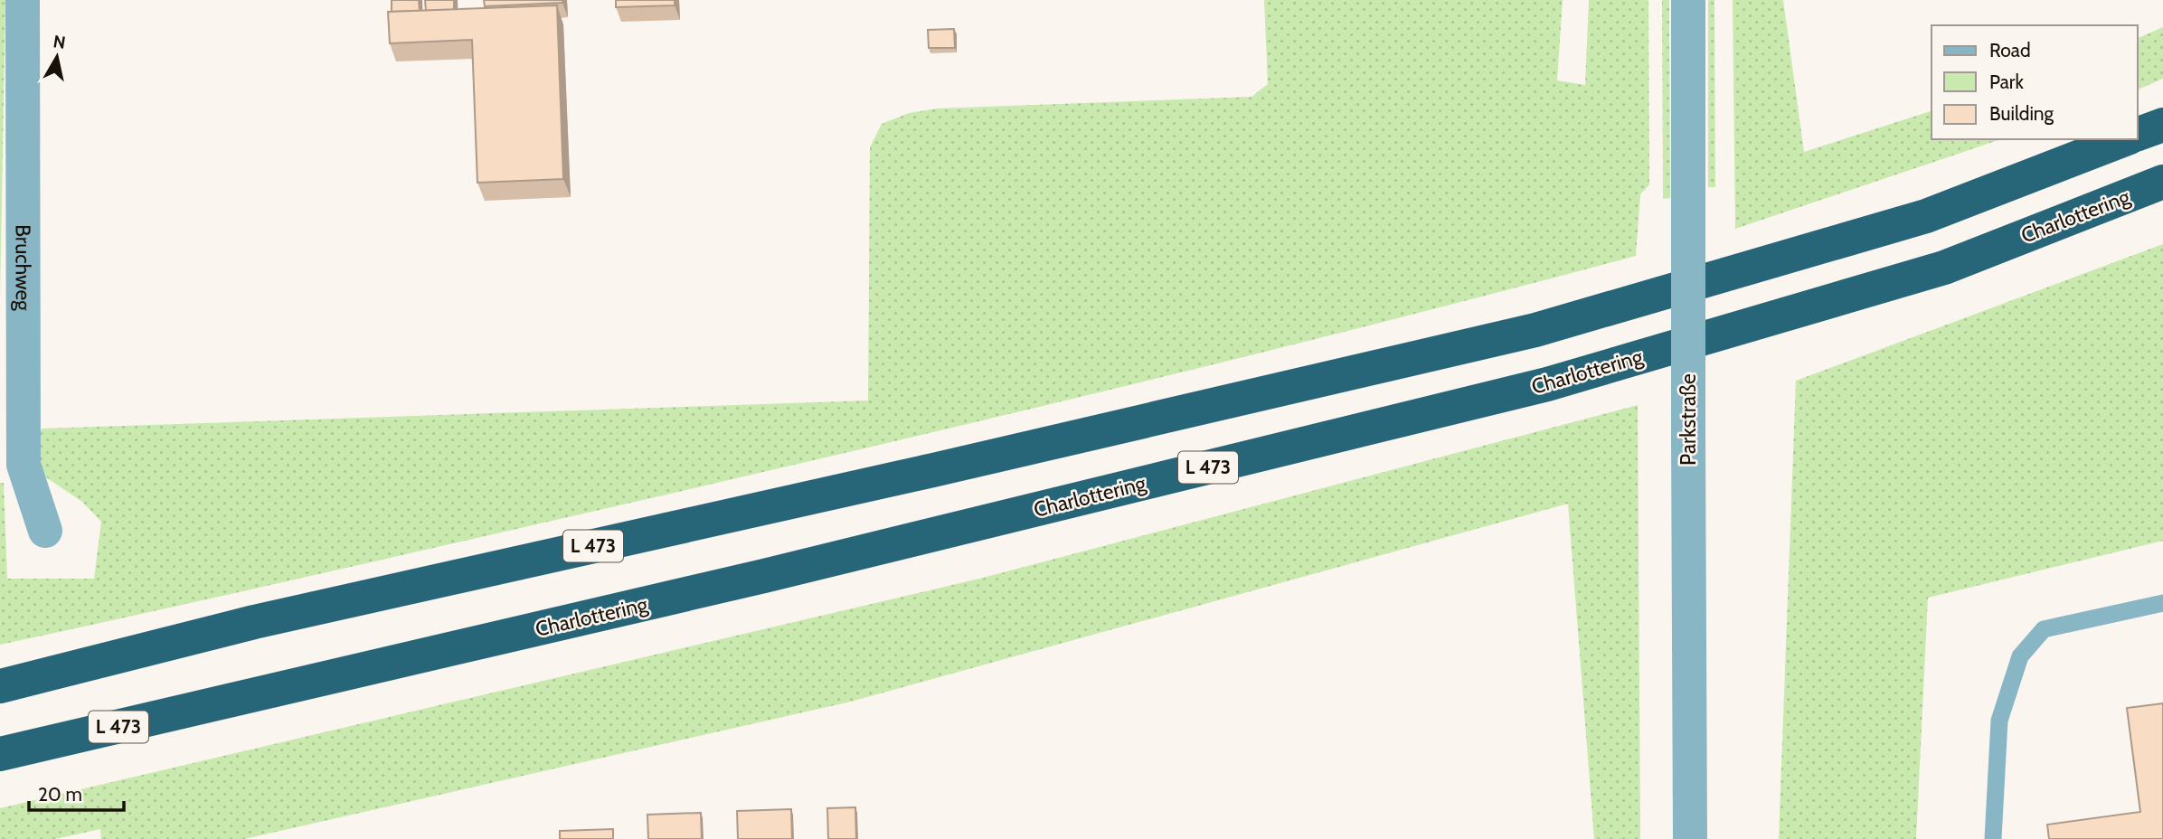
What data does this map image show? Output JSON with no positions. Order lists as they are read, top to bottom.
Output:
{
  "streets": {
    "highway": ["Charlottering", "L 473"],
    "street": ["Bruchweg", "Parkstraße"]
  },
  "legend": ["Road", "Park", "Building"],
  "scale_bar": "20 m",
  "north": "top"
}
